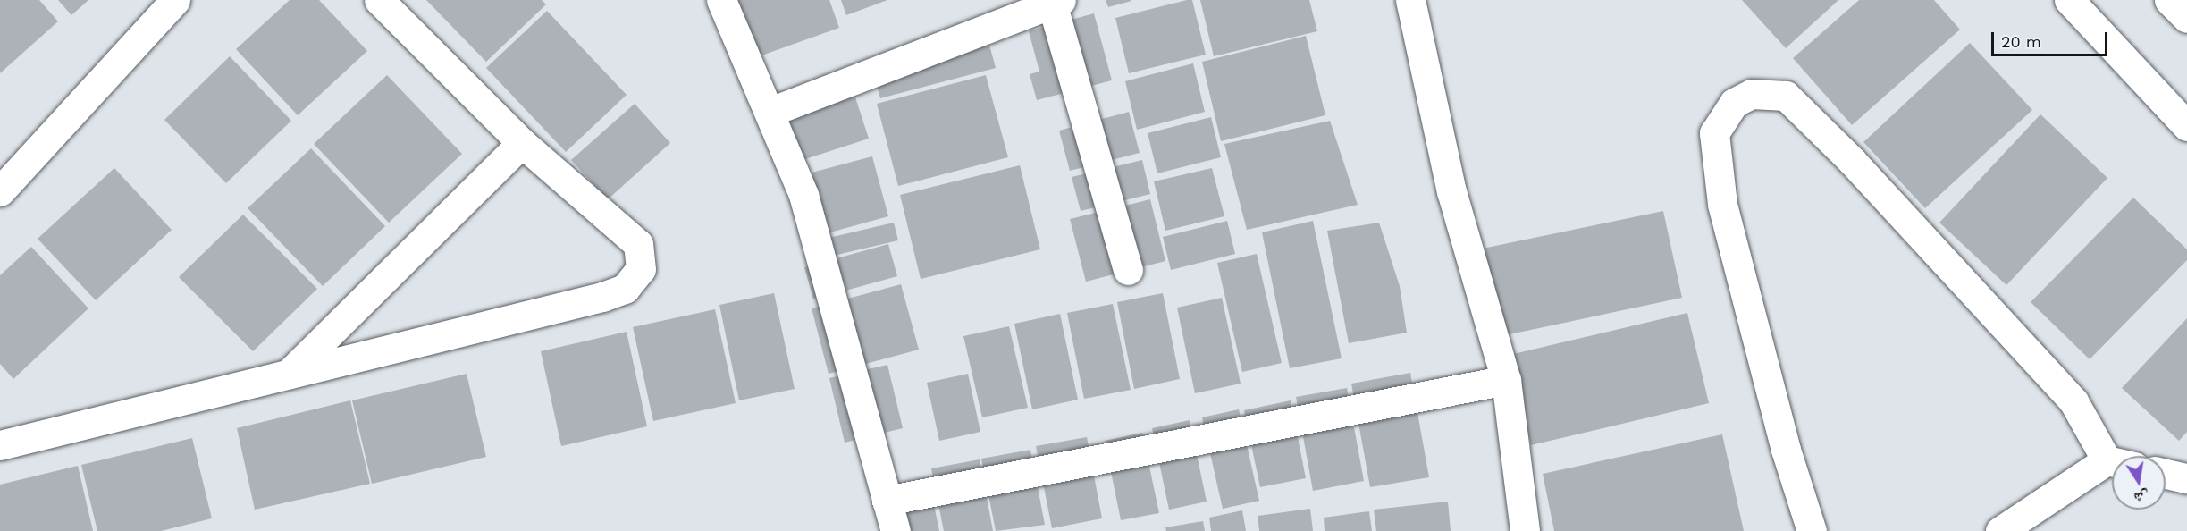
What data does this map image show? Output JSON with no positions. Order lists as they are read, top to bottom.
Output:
{
  "scale_bar": "20 m",
  "north": "bottom"
}
